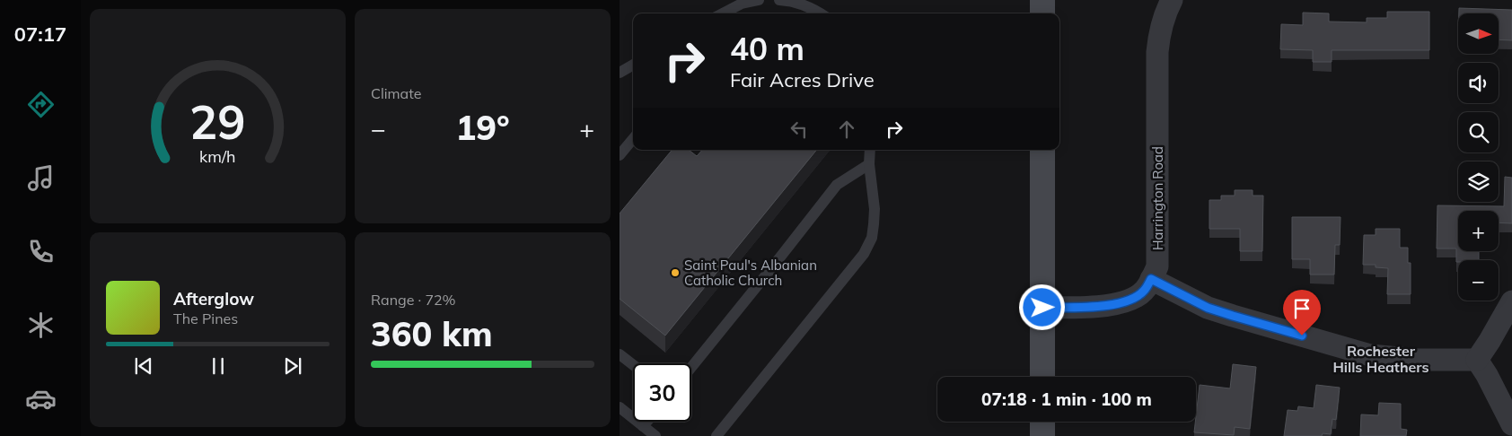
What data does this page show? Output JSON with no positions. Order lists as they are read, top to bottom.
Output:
{
  "streets": {
    "street": ["Harrington Road"]
  },
  "districts": ["Rochester Hills Heathers"],
  "places": ["Saint Paul's Albanian Catholic Church"],
  "north": "right",
  "page": {
    "tabs": "07:17",
    "tile": [
      "Climate",
      ["Range · 72%", "360 km"]
    ],
    "map_buttons": ["+", "−"],
    "turn": ["40 m", "Fair Acres Drive"],
    "heat": ["−", "19°", "+"],
    "song": ["Afterglow", "The Pines"],
    "limit": "30",
    "trip": "07:18 · 1 min · 100 m",
    "gauge": ["29", "km/h"]
  }
}
